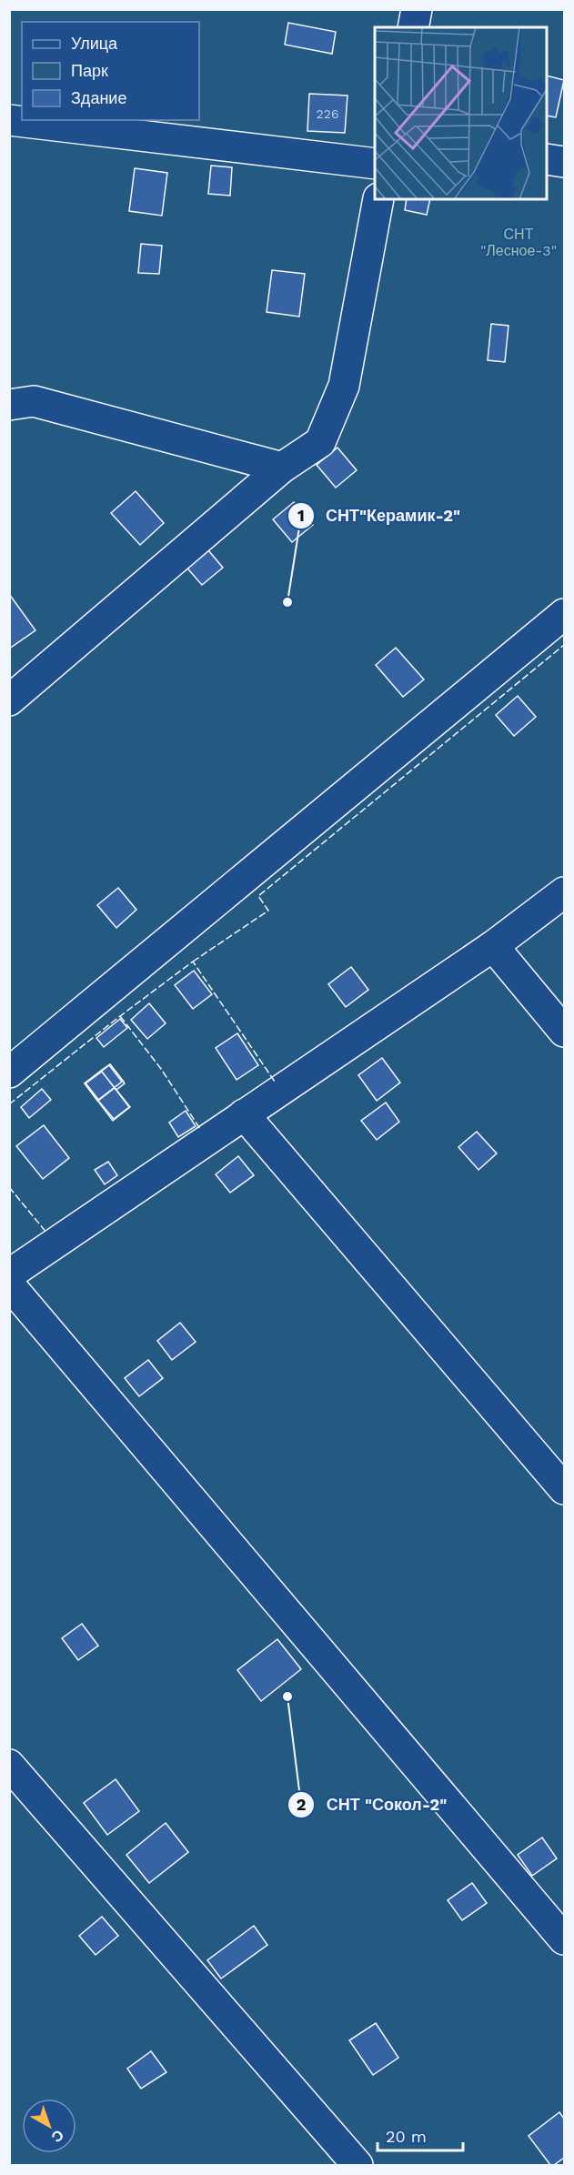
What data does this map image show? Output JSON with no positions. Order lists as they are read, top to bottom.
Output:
{
  "parks": ["СНТ \"Лесное-3\""],
  "places": ["СНТ\"Керамик-2\"", "СНТ \"Сокол-2\""],
  "house_numbers": ["226"],
  "legend": ["Улица", "Парк", "Здание"],
  "scale_bar": "20 m",
  "north": "bottom right"
}
